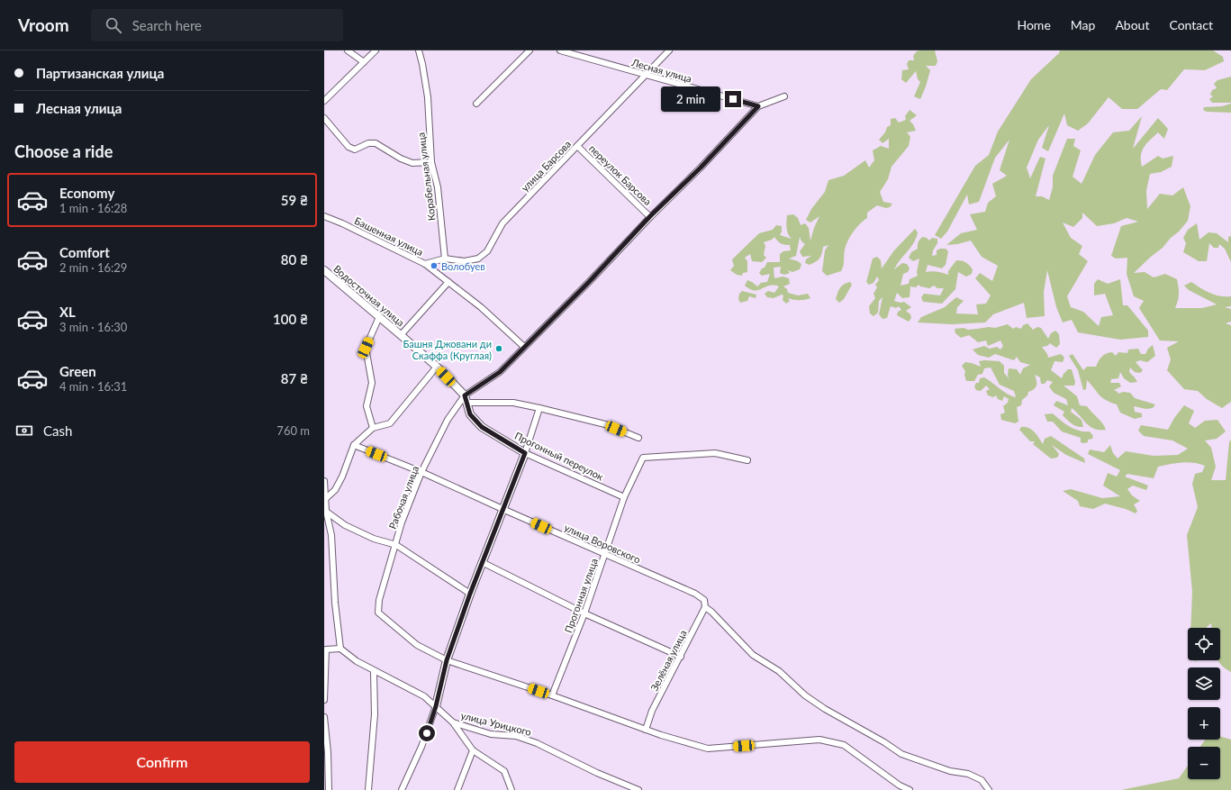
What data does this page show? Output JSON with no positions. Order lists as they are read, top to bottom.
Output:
{
  "streets": {
    "street": [
      "Лесная улица",
      "улица Барсова",
      "переулок Барсова",
      "Корабельная улица",
      "Башенная улица",
      "Водосточная улица",
      "Прогонный переулок",
      "Рабочая улица",
      "улица Воровского",
      "Прогонная улица",
      "Зелёная улица",
      "улица Урицкого"
    ]
  },
  "crossings": [
    ["Лесная улица", "улица Барсова"],
    ["улица Барсова", "переулок Барсова"],
    ["улица Барсова", "Корабельная улица"],
    ["улица Барсова", "Башенная улица"],
    ["Водосточная улица", "Прогонный переулок"],
    ["Водосточная улица", "Рабочая улица"],
    ["Прогонный переулок", "Рабочая улица"],
    ["Прогонный переулок", "Прогонная улица"],
    ["Рабочая улица", "улица Воровского"],
    ["улица Воровского", "Прогонная улица"],
    ["улица Воровского", "Зелёная улица"]
  ],
  "places": ["Волобуев", "Башня Джовани ди Скаффа (Круглая)"],
  "page": {
    "header": "Vroom",
    "search": "Search here",
    "nav": [
      "Home",
      "Map",
      "About",
      "Contact"
    ],
    "banner": ["Партизанская улица", "Лесная улица"],
    "bubble": "2 min",
    "heading": "Choose a ride",
    "list": [
      {
        "name": "Economy",
        "note": "1 min · 16:28",
        "value": "59 ₴"
      },
      {
        "name": "Comfort",
        "note": "2 min · 16:29",
        "value": "80 ₴"
      },
      {
        "name": "XL",
        "note": "3 min · 16:30",
        "value": "100 ₴"
      },
      {
        "name": "Green",
        "note": "4 min · 16:31",
        "value": "87 ₴"
      }
    ],
    "pay": ["Cash", "760 m"],
    "map_buttons": ["+", "−"],
    "buttons": "Confirm"
  }
}
